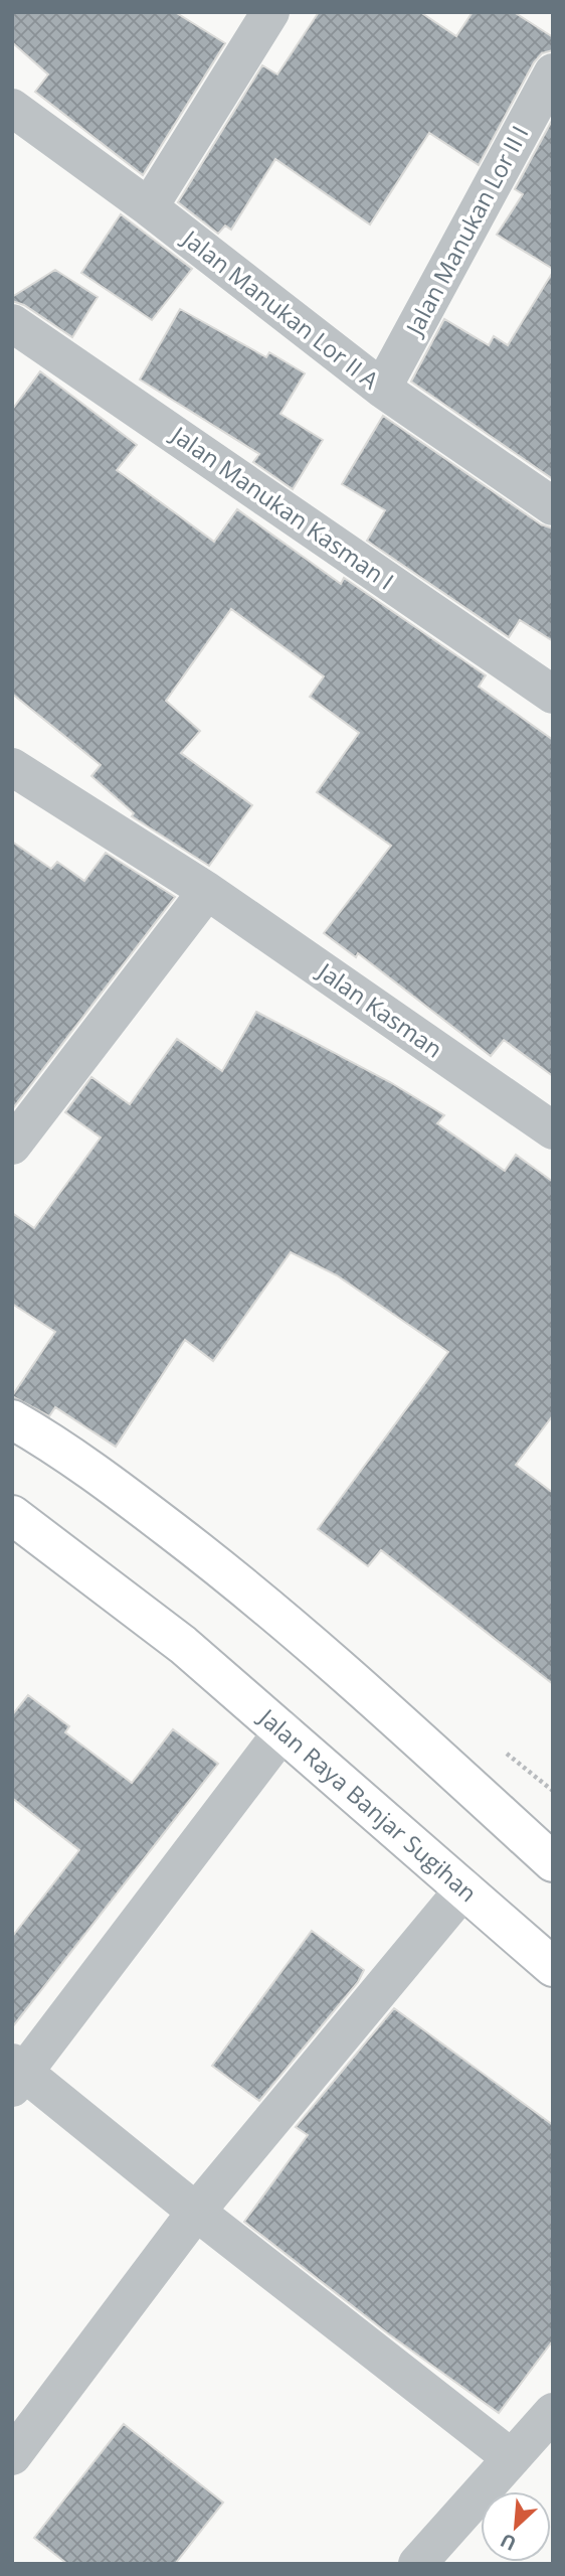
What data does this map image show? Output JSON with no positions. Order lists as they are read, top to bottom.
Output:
{
  "streets": {
    "main road": ["Jalan Raya Banjar Sugihan"],
    "street": [
      "Jalan Manukan Lor II I",
      "Jalan Manukan Lor II A",
      "Jalan Manukan Kasman I",
      "Jalan Kasman"
    ]
  },
  "crossings": [
    ["Jalan Manukan Lor II I", "Jalan Manukan Lor II A"]
  ],
  "north": "bottom left"
}
